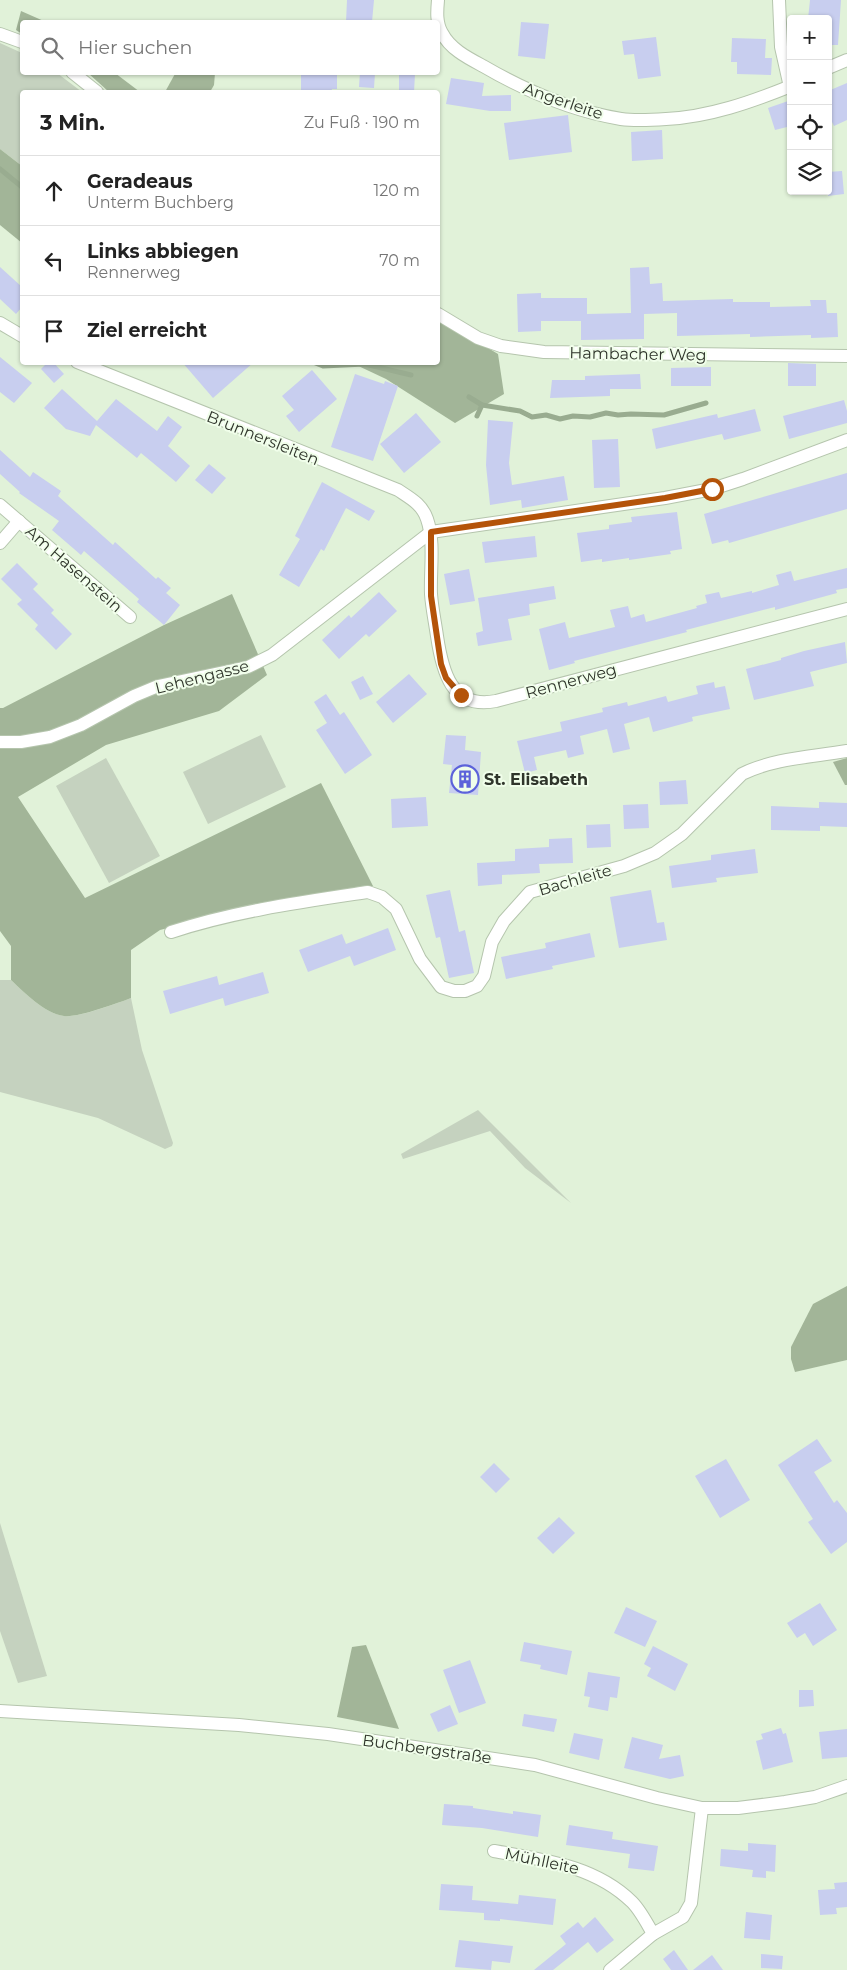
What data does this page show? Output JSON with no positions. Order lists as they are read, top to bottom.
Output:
{
  "streets": {
    "street": [
      "Angerleite",
      "Hambacher Weg",
      "Brunnersleiten",
      "Am Hasenstein",
      "Lehengasse",
      "Rennerweg",
      "Bachleite",
      "Buchbergstraße",
      "Mühlleite"
    ]
  },
  "crossings": [
    ["Brunnersleiten", "Lehengasse"],
    ["Brunnersleiten", "Rennerweg"],
    ["Lehengasse", "Rennerweg"]
  ],
  "places": {
    "building": ["St. Elisabeth"]
  },
  "page": {
    "map_buttons": ["+", "−"],
    "search": "Hier suchen",
    "heading": ["3 Min.", "Zu Fuß · 190 m"],
    "list": [
      ["Geradeaus", "Unterm Buchberg", "120 m"],
      ["Links abbiegen", "Rennerweg", "70 m"],
      "Ziel erreicht"
    ]
  }
}
